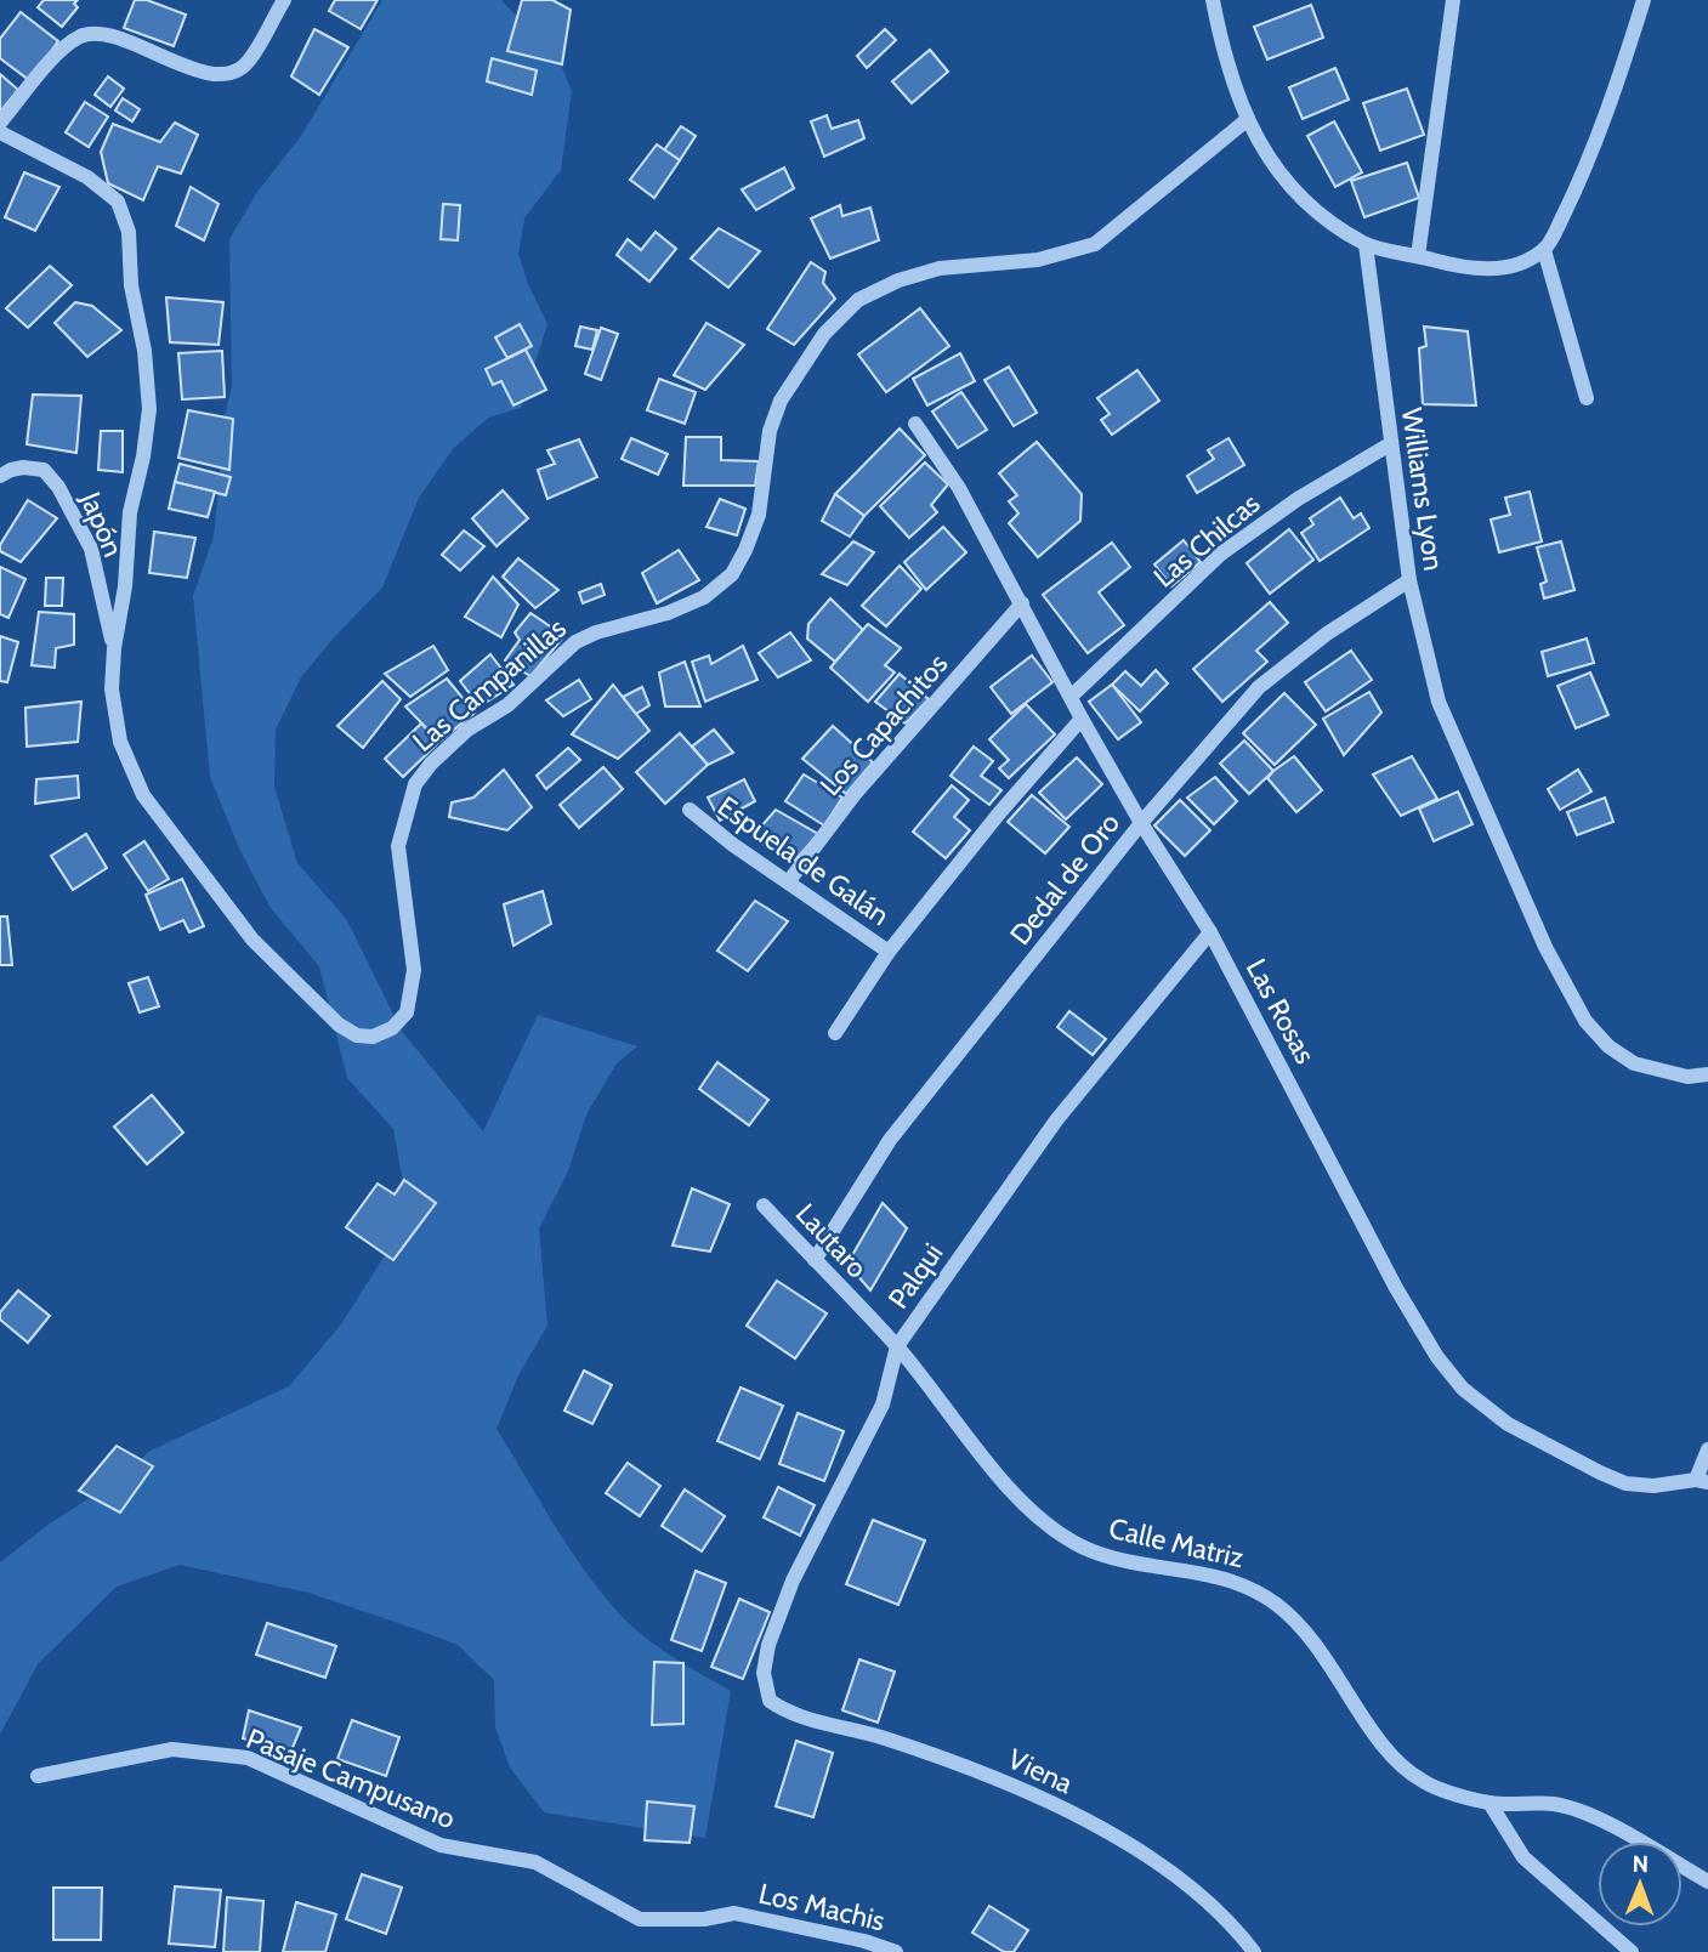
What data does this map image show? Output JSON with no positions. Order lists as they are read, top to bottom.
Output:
{
  "streets": {
    "street": [
      "Williams Lyon",
      "Japón",
      "Las Chilcas",
      "Las Campanillas",
      "Los Capachitos",
      "Espuela de Galán",
      "Dedal de Oro",
      "Las Rosas",
      "Lautaro",
      "Palqui",
      "Calle Matriz",
      "Viena",
      "Pasaje Campusano",
      "Los Machis"
    ]
  },
  "crossings": [
    ["Williams Lyon", "Las Chilcas"],
    ["Williams Lyon", "Dedal de Oro"],
    ["Japón", "Las Campanillas"],
    ["Las Chilcas", "Las Rosas"],
    ["Los Capachitos", "Espuela de Galán"],
    ["Los Capachitos", "Las Rosas"],
    ["Dedal de Oro", "Las Rosas"],
    ["Dedal de Oro", "Lautaro"],
    ["Las Rosas", "Palqui"],
    ["Lautaro", "Palqui"],
    ["Lautaro", "Calle Matriz"],
    ["Palqui", "Calle Matriz"],
    ["Palqui", "Viena"],
    ["Pasaje Campusano", "Los Machis"]
  ],
  "north": "top"
}
